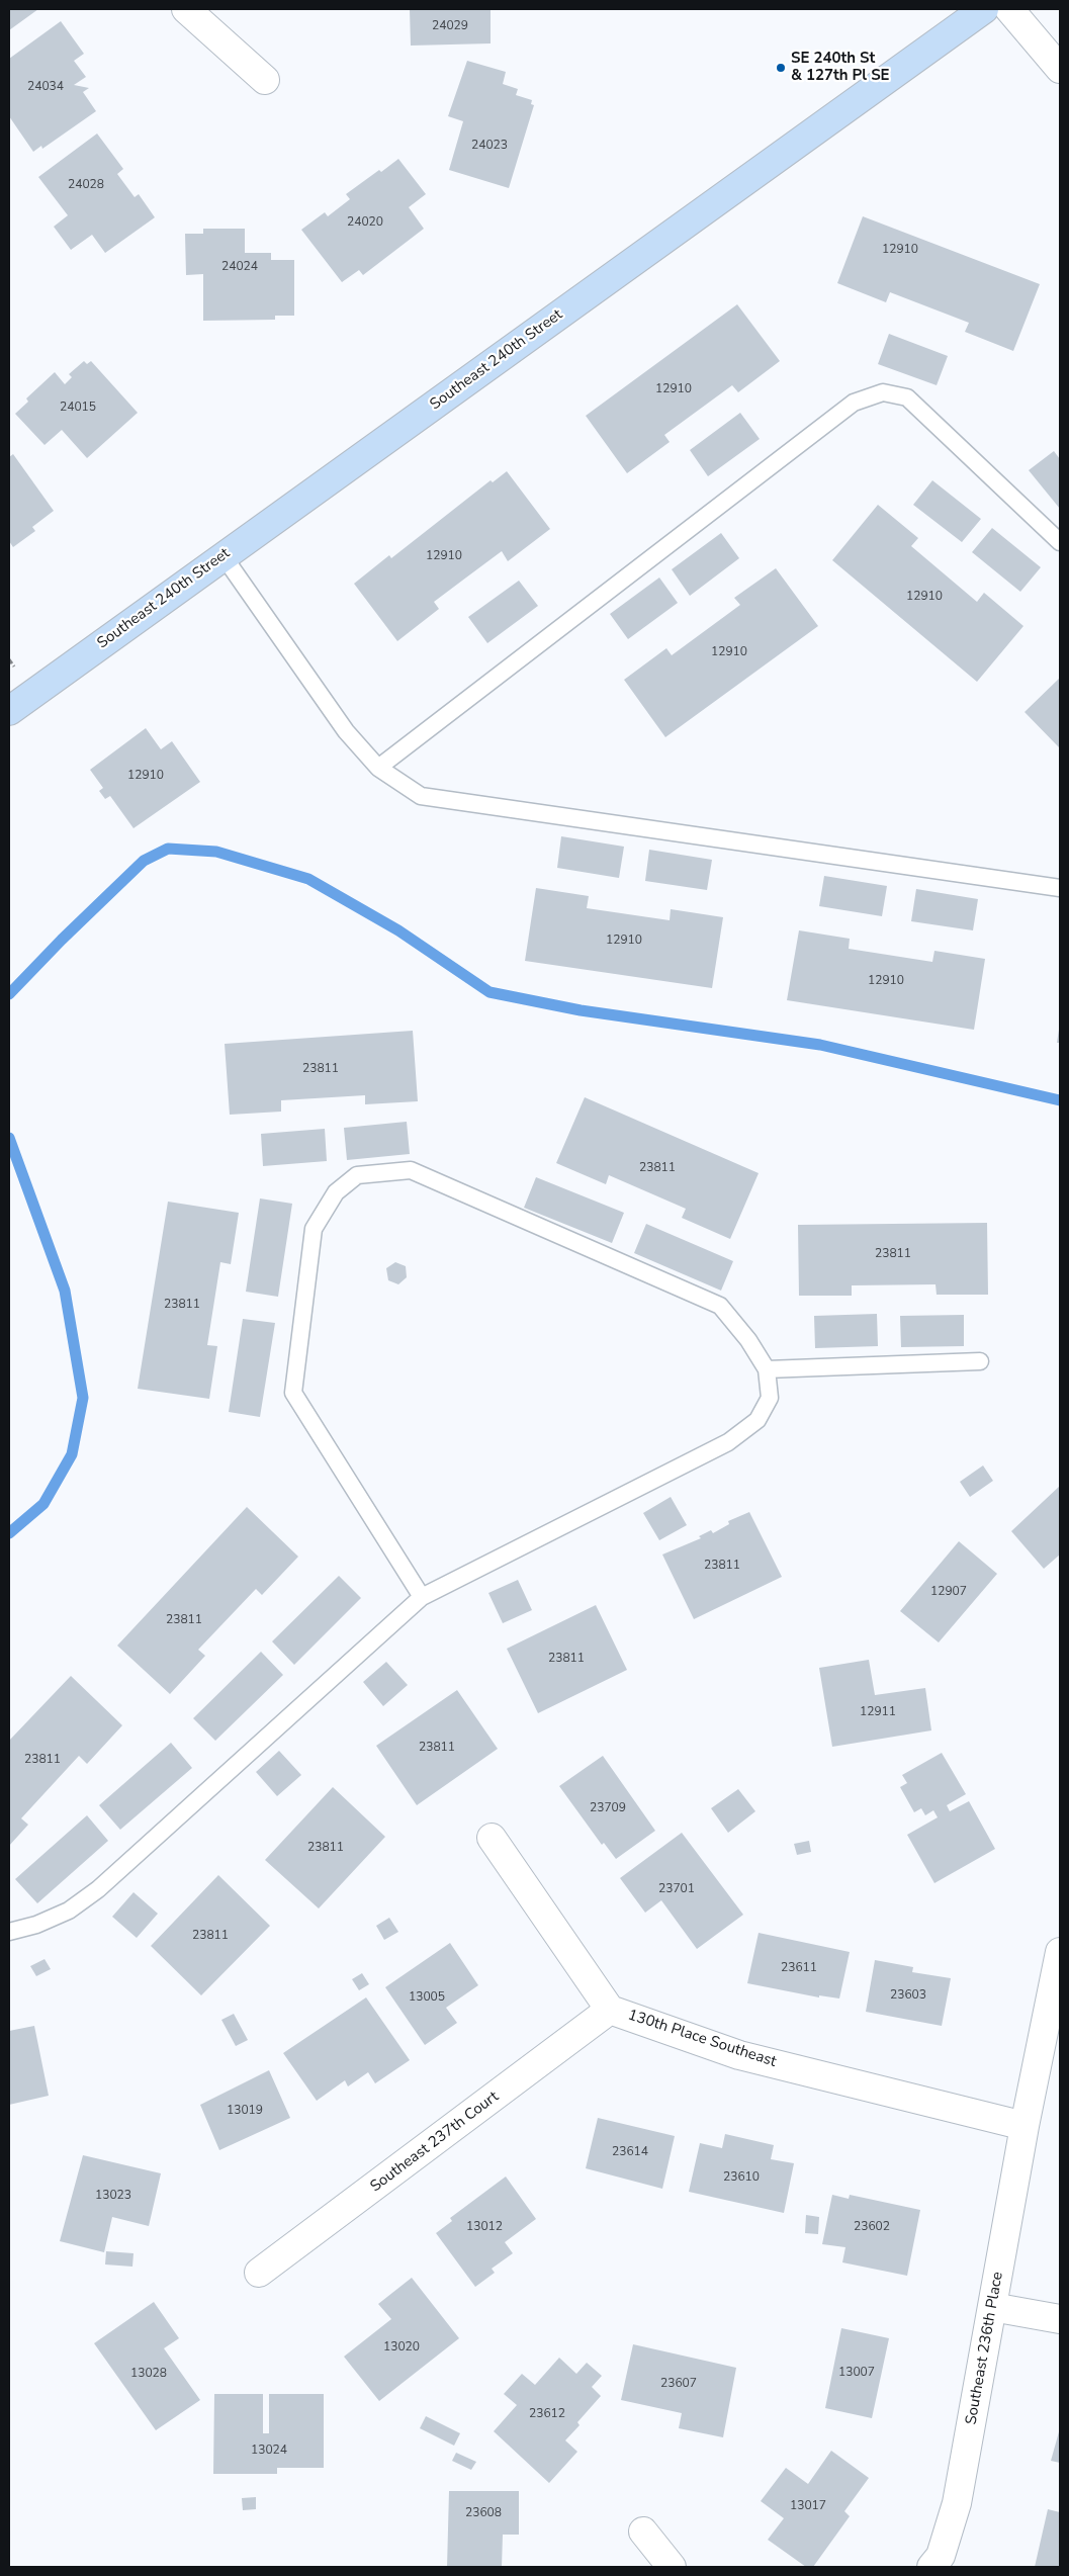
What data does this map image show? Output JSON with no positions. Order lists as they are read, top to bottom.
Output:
{
  "streets": {
    "main road": ["Southeast 240th Street"],
    "street": ["130th Place Southeast", "Southeast 237th Court", "Southeast 236th Place"]
  },
  "crossings": [
    ["130th Place Southeast", "Southeast 237th Court"],
    ["130th Place Southeast", "Southeast 236th Place"]
  ],
  "places": ["SE 240th St & 127th Pl SE"],
  "house_numbers": [
    "24029",
    "24034",
    "24023",
    "24028",
    "24020",
    "12910",
    "24024",
    "12910",
    "24015",
    "12910",
    "12910",
    "12910",
    "12910",
    "12910",
    "12910",
    "23811",
    "23811",
    "23811",
    "23811",
    "23811",
    "12907",
    "23811",
    "23811",
    "12911",
    "23811",
    "23811",
    "23709",
    "23811",
    "23701",
    "23811",
    "23611",
    "23603",
    "13005",
    "13019",
    "23614",
    "23610",
    "13023",
    "13012",
    "23602",
    "13020",
    "13007",
    "13028",
    "23607",
    "23612",
    "13024",
    "13017",
    "23608"
  ]
}
